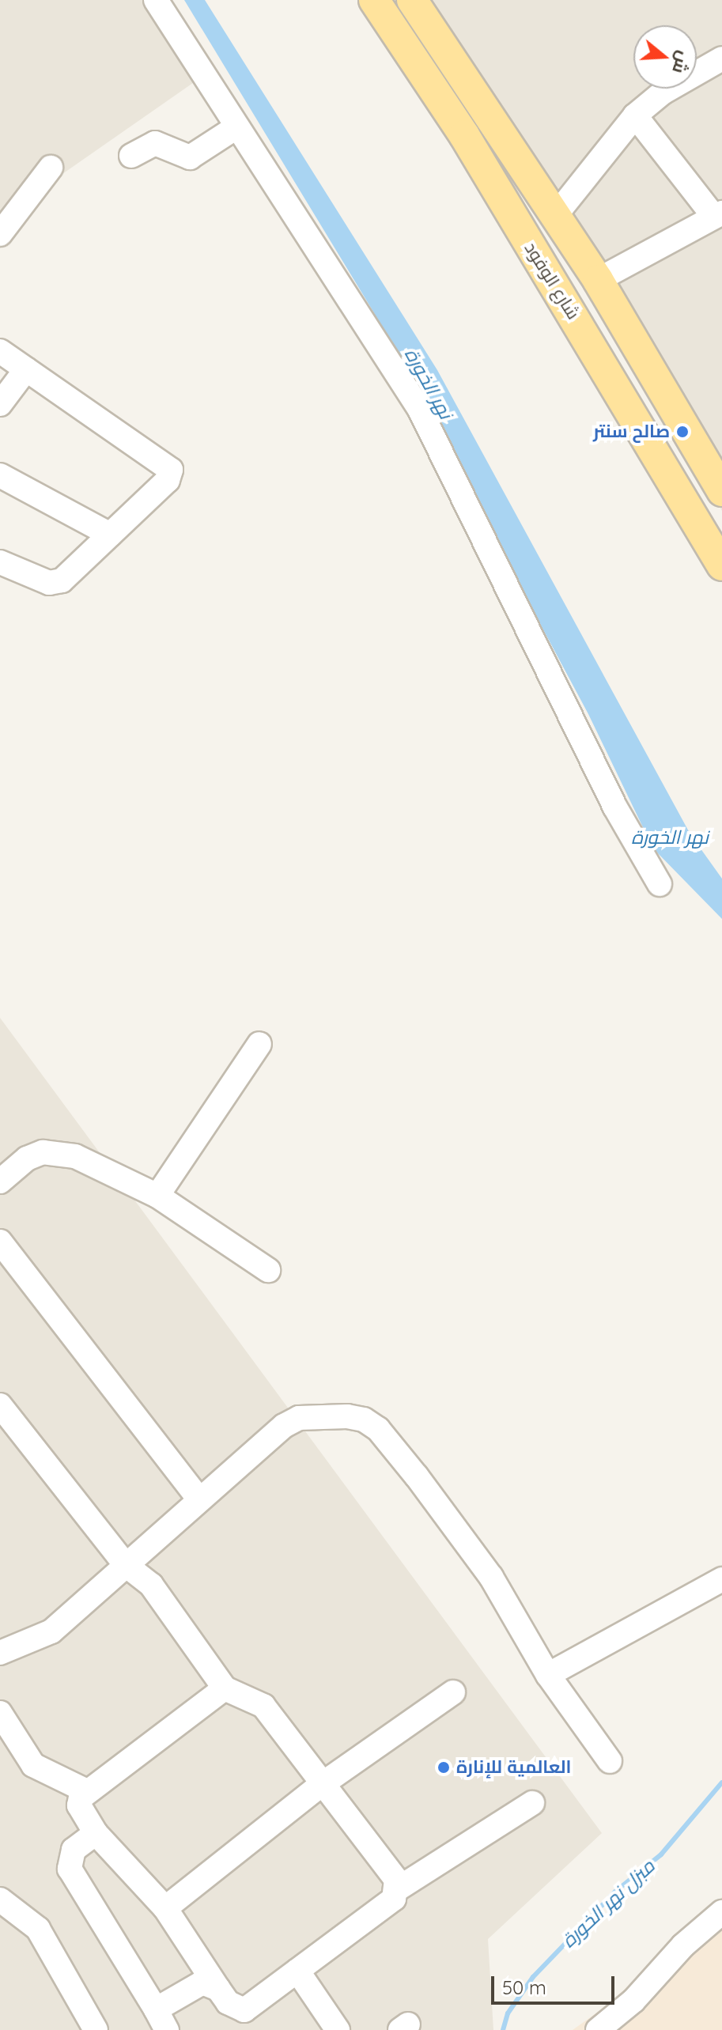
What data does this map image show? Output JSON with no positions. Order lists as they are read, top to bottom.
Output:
{
  "streets": {
    "main road": ["شارع الوفود"]
  },
  "water": ["نهر الخورة", "مبزل نهر الخورة"],
  "places": ["صالح سنتر", "العالمية للإنارة"],
  "scale_bar": "50 m",
  "north": "right"
}
